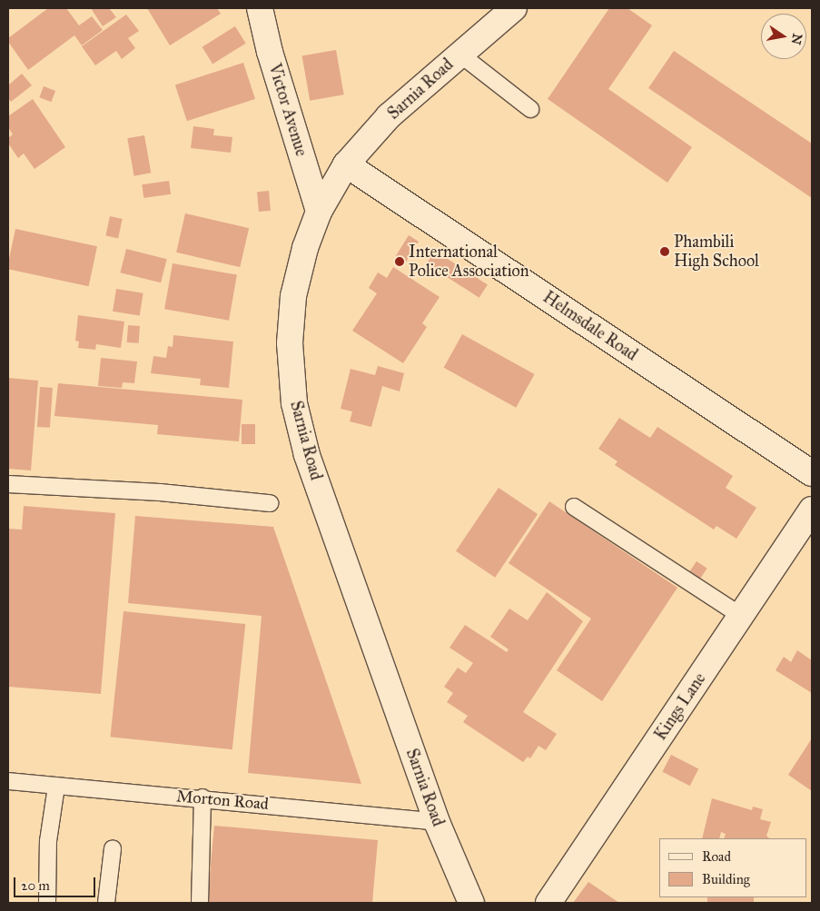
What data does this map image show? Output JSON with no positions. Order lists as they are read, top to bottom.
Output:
{
  "streets": {
    "street": [
      "Sarnia Road",
      "Victor Avenue",
      "Helmsdale Road",
      "Kings Lane"
    ],
    "lane": ["Morton Road"]
  },
  "crossings": [
    ["Sarnia Road", "Victor Avenue"],
    ["Sarnia Road", "Helmsdale Road"],
    ["Sarnia Road", "Morton Road"]
  ],
  "places": ["Phambili High School", "International Police Association"],
  "legend": ["Road", "Building"],
  "scale_bar": "20 m",
  "north": "right"
}
